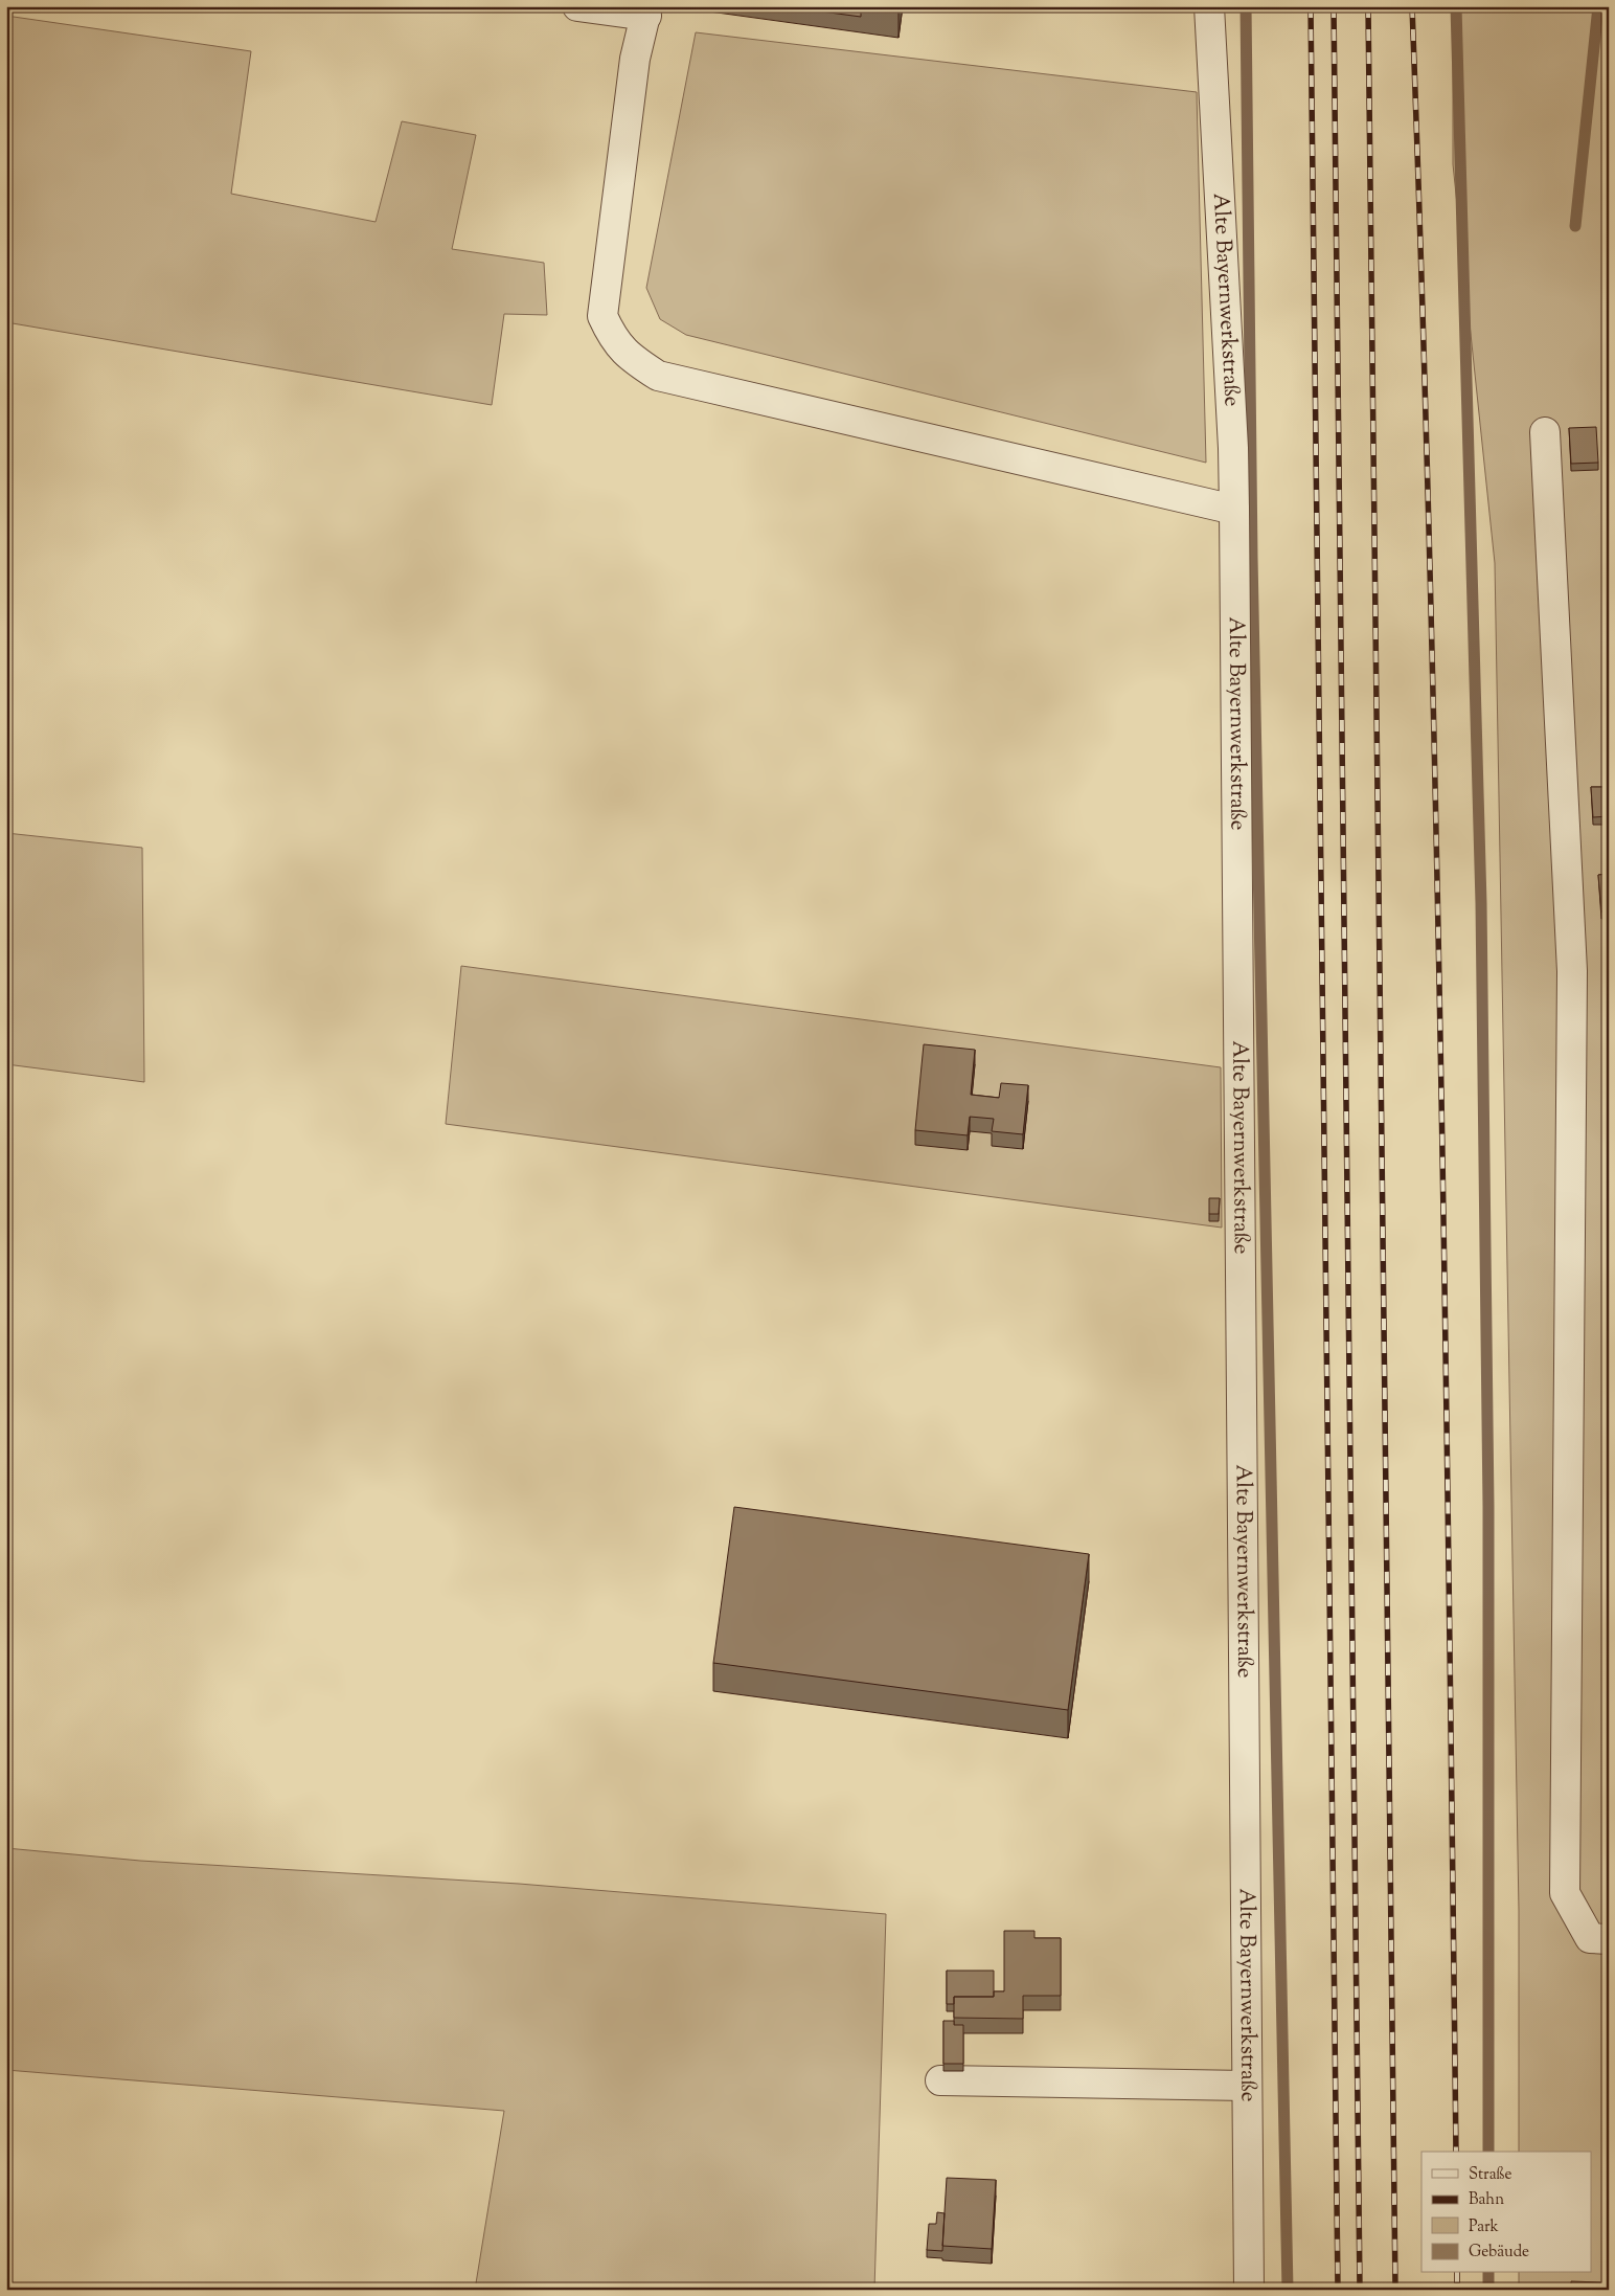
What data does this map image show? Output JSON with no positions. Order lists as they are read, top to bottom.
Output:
{
  "streets": {
    "street": ["Alte Bayernwerkstraße"]
  },
  "legend": [
    "Straße",
    "Bahn",
    "Park",
    "Gebäude"
  ]
}
